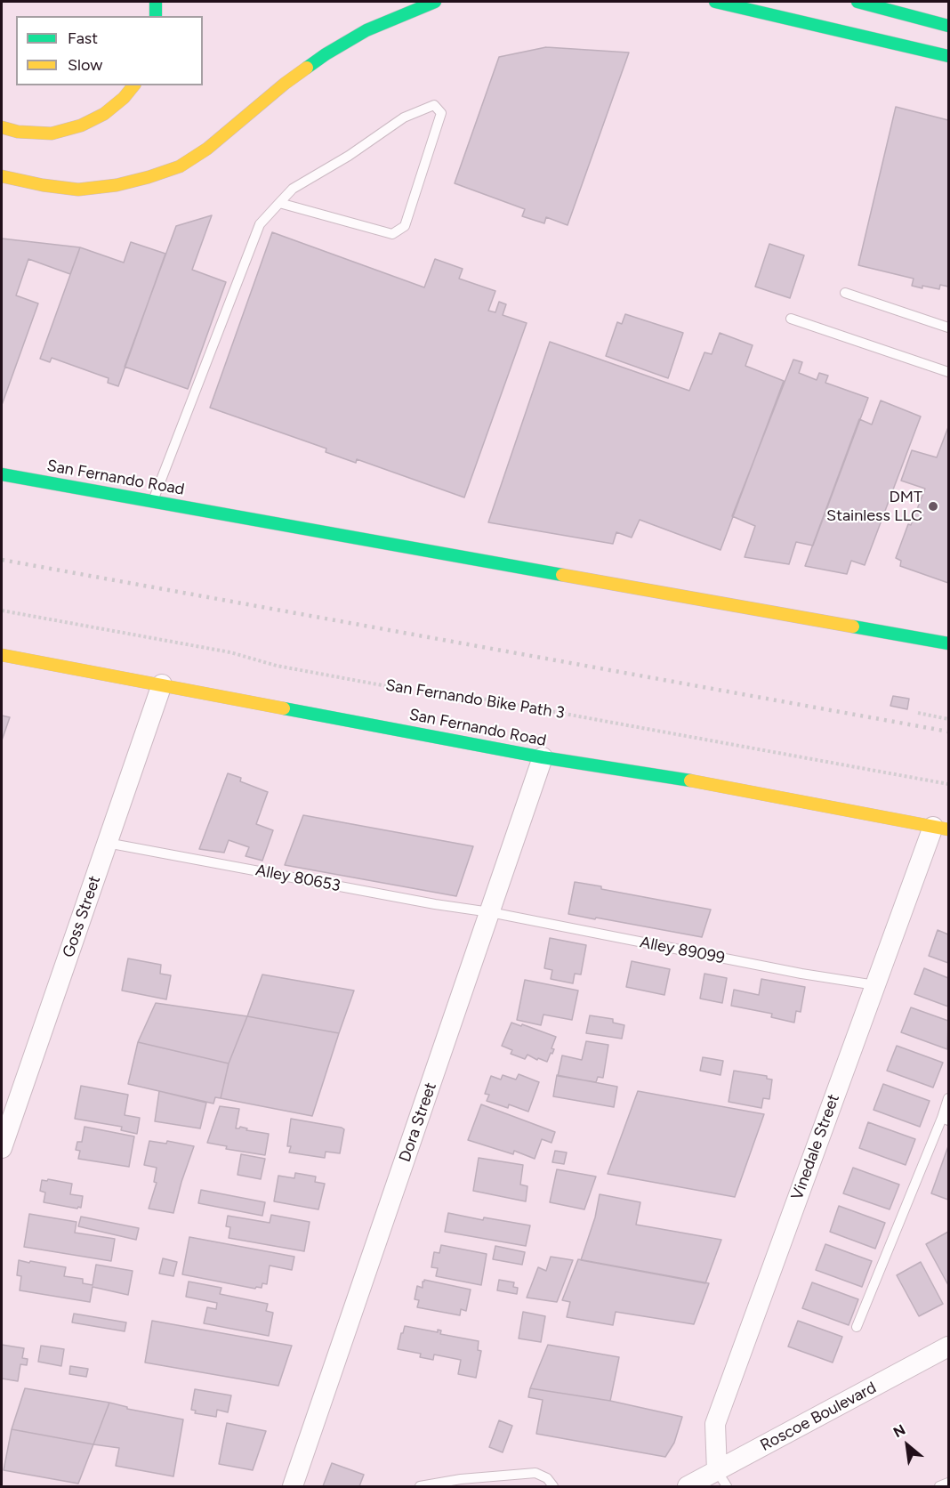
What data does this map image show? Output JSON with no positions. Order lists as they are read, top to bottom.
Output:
{
  "streets": {
    "main road": ["San Fernando Road"],
    "street": [
      "Goss Street",
      "Dora Street",
      "Vinedale Street",
      "Roscoe Boulevard"
    ],
    "lane": ["Alley 80653", "Alley 89099"],
    "path": ["San Fernando Bike Path 3"]
  },
  "crossings": [
    ["San Fernando Road", "Goss Street"],
    ["San Fernando Road", "Dora Street"],
    ["San Fernando Road", "Vinedale Street"],
    ["Alley 80653", "Goss Street"],
    ["Alley 80653", "Alley 89099"],
    ["Alley 80653", "Dora Street"],
    ["Alley 89099", "Dora Street"],
    ["Alley 89099", "Vinedale Street"],
    ["Vinedale Street", "Roscoe Boulevard"]
  ],
  "places": ["DMT Stainless LLC"],
  "legend": ["Fast", "Slow"],
  "north": "top left"
}
